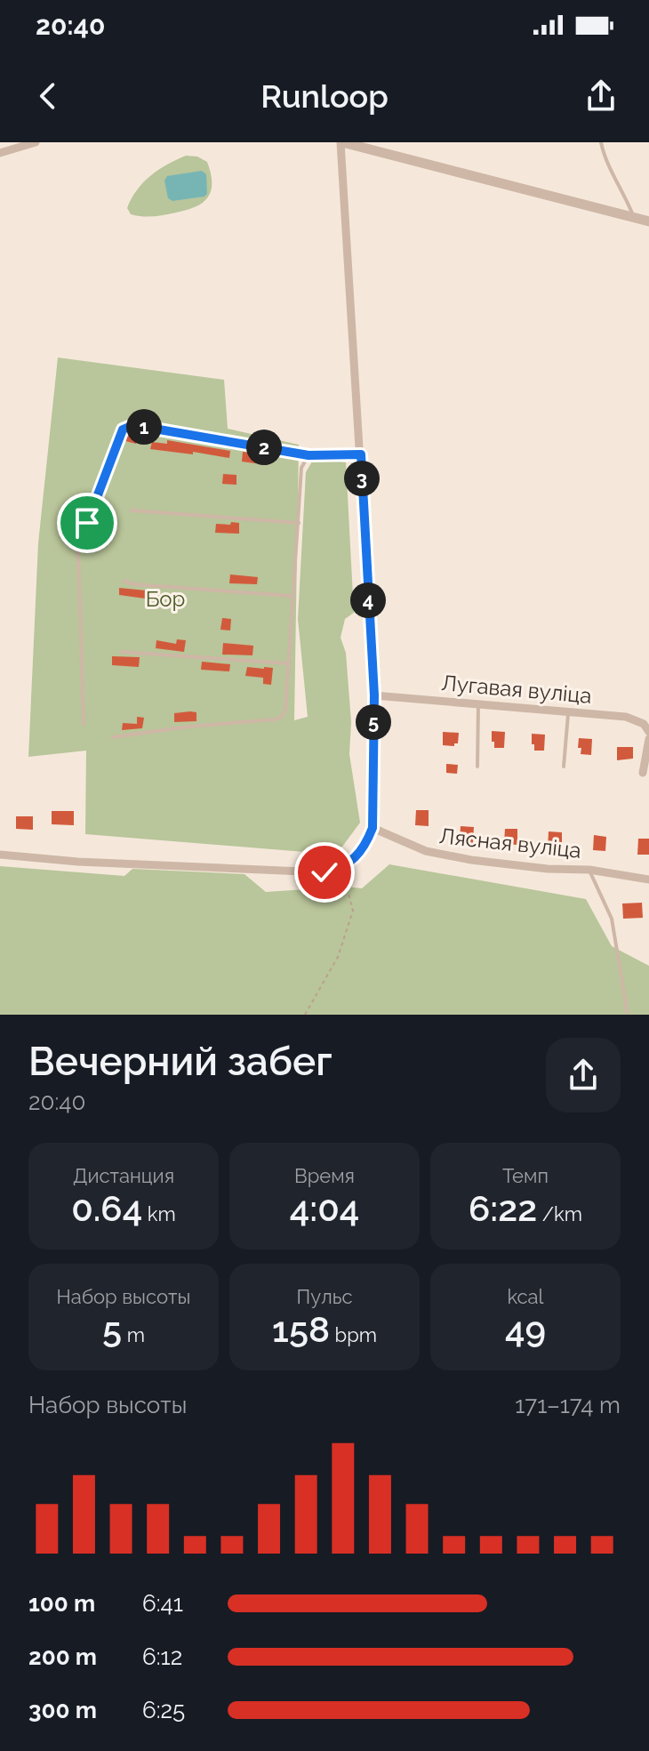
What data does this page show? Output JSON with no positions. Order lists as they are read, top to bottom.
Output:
{
  "streets": {
    "street": ["Лугавая вуліца", "Лясная вуліца"]
  },
  "parks": ["Бор"],
  "page": {
    "status": "20:40",
    "header": "Runloop",
    "pins": [
      "1",
      "2",
      "3",
      "4",
      "5"
    ],
    "heading": ["Вечерний забег", "20:40"],
    "stats": [
      ["Дистанция", "0.64 km"],
      ["Время", "4:04"],
      ["Темп", "6:22 /km"],
      ["Набор высоты", "5 m"],
      ["Пульс", "158 bpm"],
      ["kcal", "49"]
    ],
    "chart": ["Набор высоты", "171–174 m"],
    "list": [
      {
        "name": "100 m",
        "note": "6:41"
      },
      {
        "name": "200 m",
        "note": "6:12"
      },
      {
        "name": "300 m",
        "note": "6:25"
      }
    ]
  }
}
